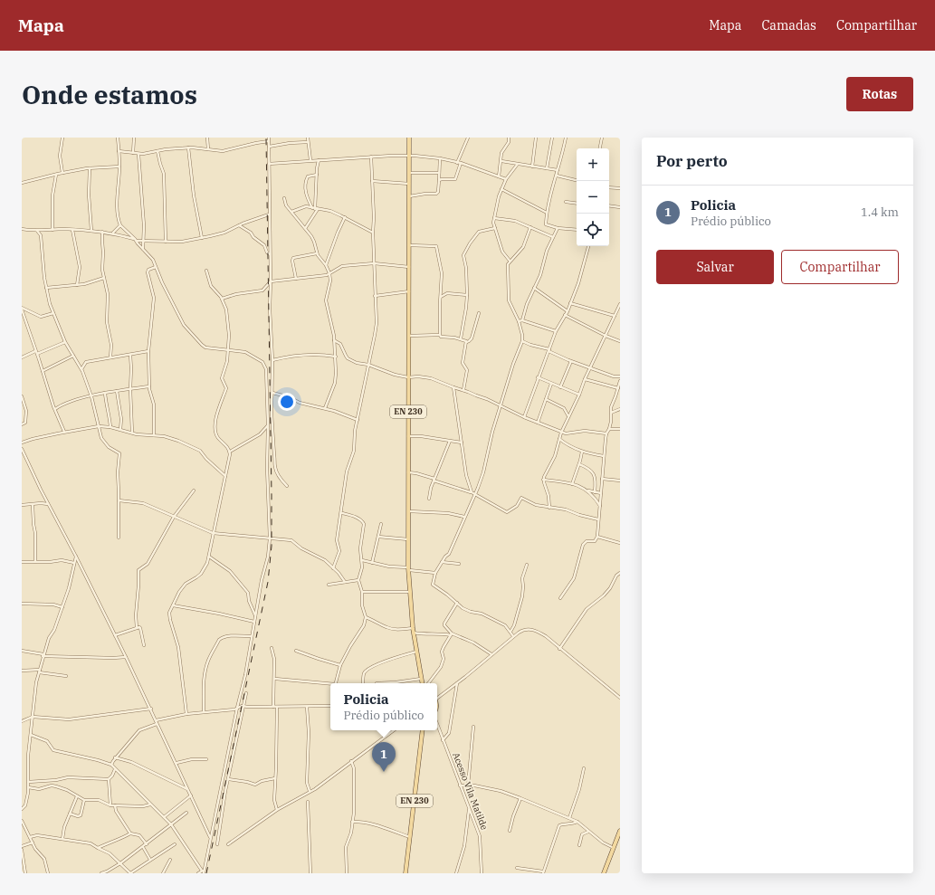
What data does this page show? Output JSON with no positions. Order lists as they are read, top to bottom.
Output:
{
  "streets": {
    "main road": ["EN 230"],
    "street": ["Acesso Vila Matilde"]
  },
  "page": {
    "header": "Mapa",
    "nav": ["Mapa", "Camadas", "Compartilhar"],
    "buttons": [
      "Rotas",
      ["Salvar", "Compartilhar"]
    ],
    "title": "Onde estamos",
    "heading": "Por perto",
    "map_buttons": ["+", "−"],
    "list": [
      {
        "mark": "1",
        "name": "Policia",
        "note": "Prédio público",
        "value": "1.4 km"
      }
    ],
    "popup": ["Policia", "Prédio público"],
    "pins": "1"
  }
}
